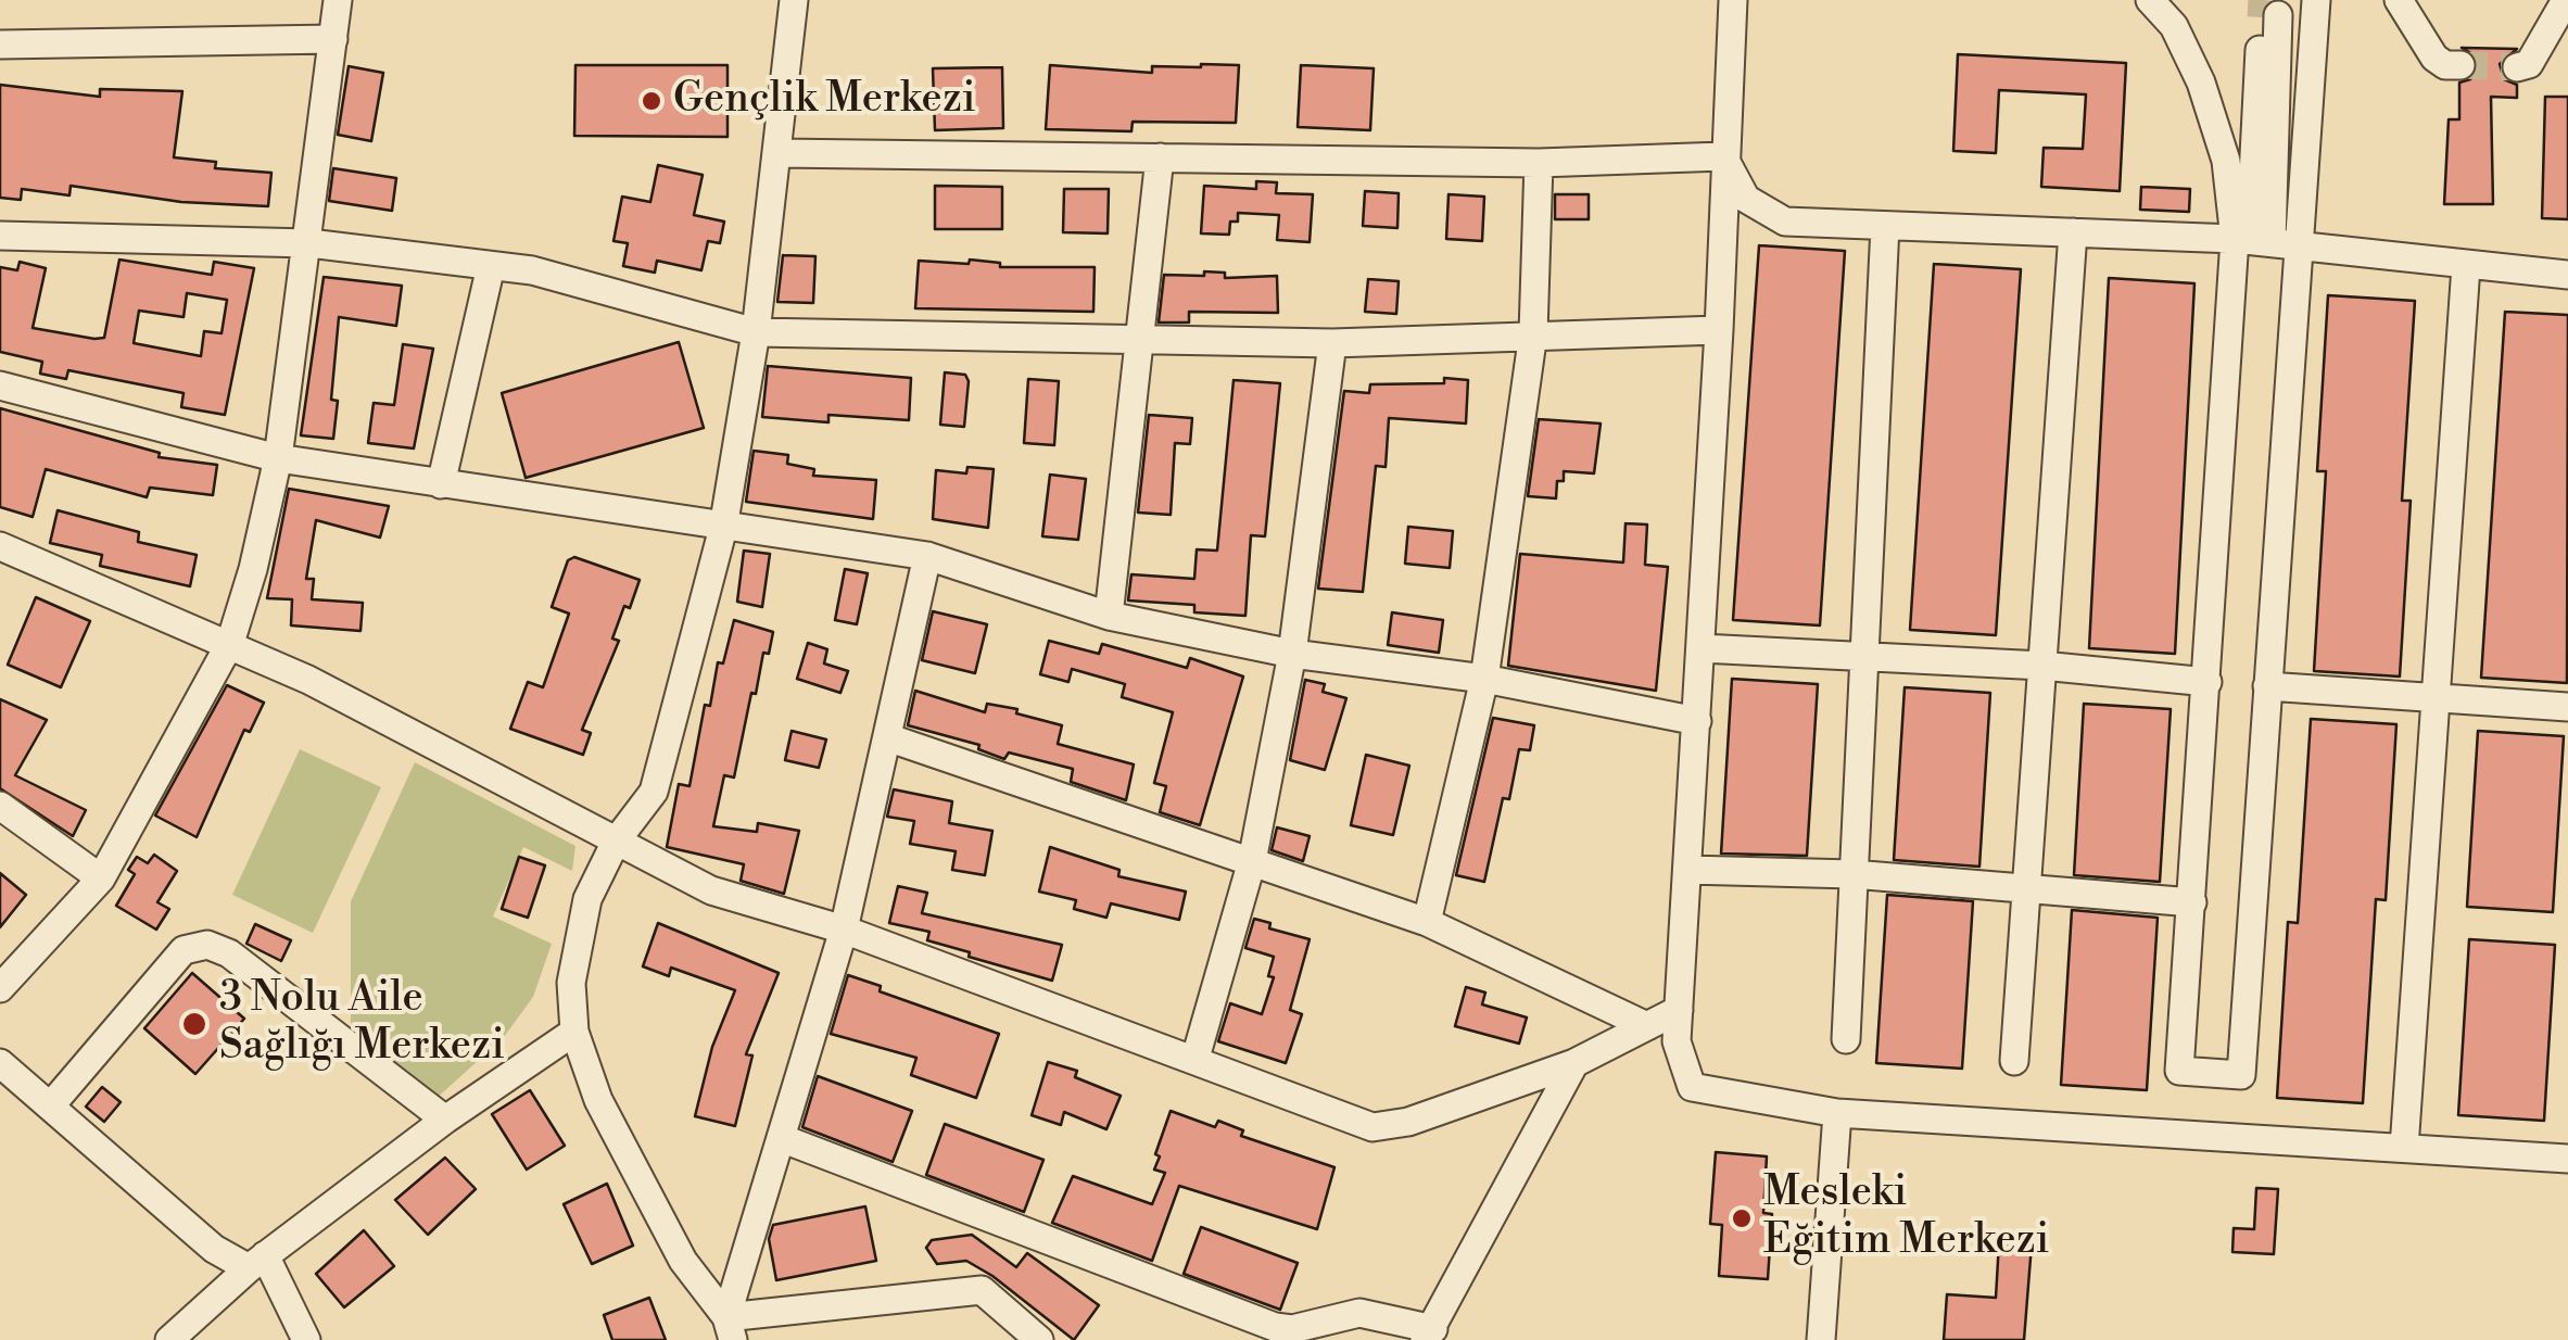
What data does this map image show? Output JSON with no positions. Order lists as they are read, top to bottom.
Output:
{
  "places": ["Gençlik Merkezi", "3 Nolu Aile Sağlığı Merkezi", "Mesleki Eğitim Merkezi"]
}
